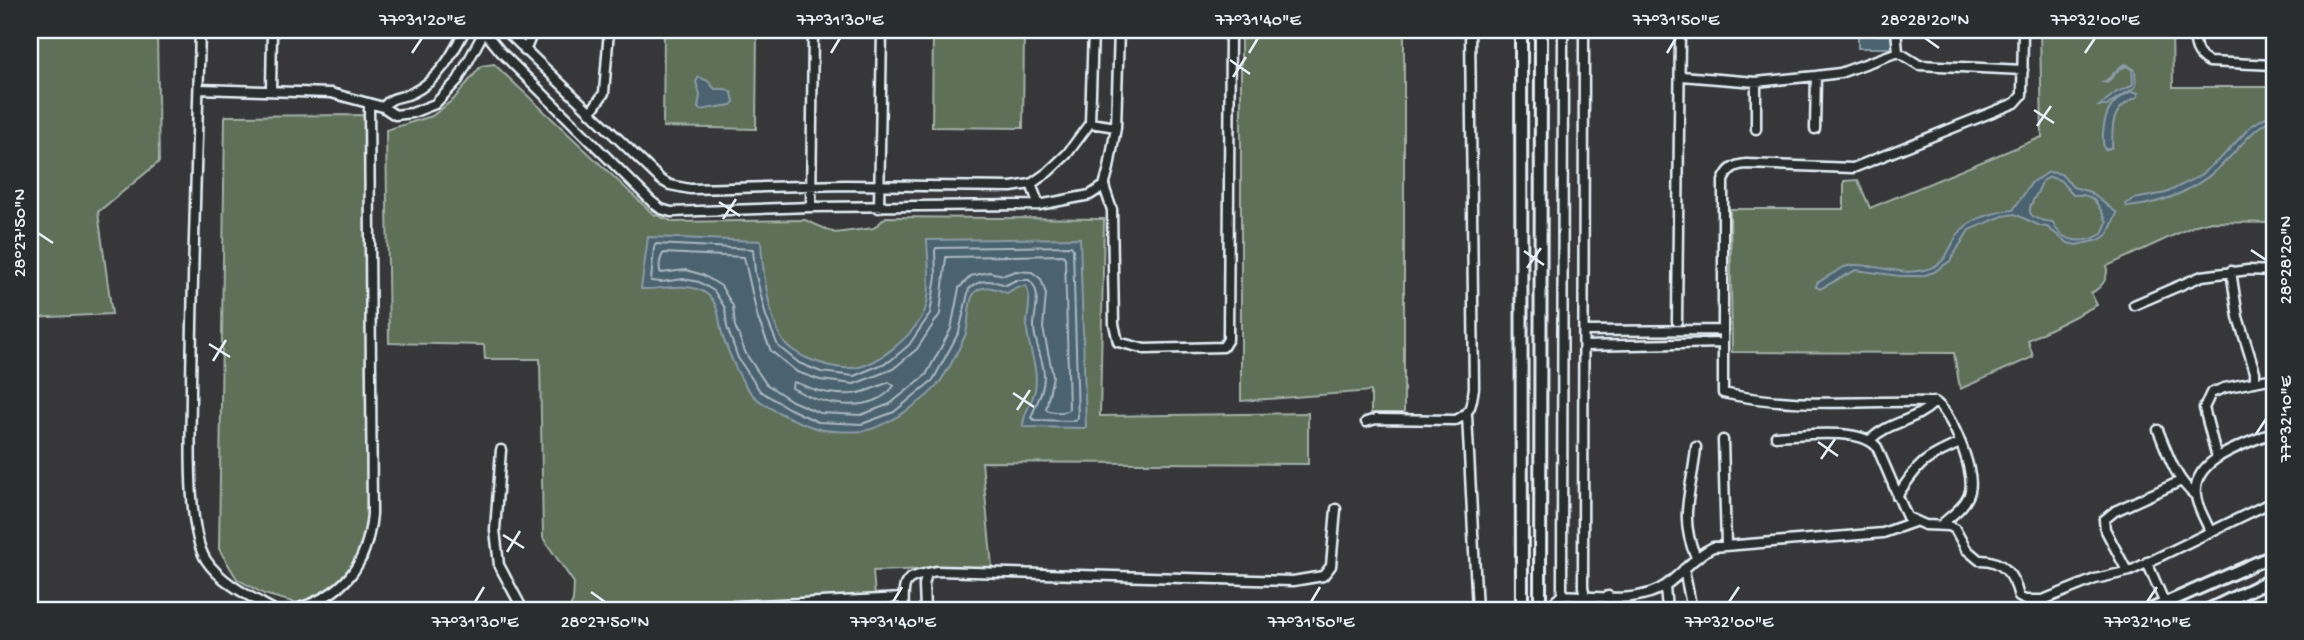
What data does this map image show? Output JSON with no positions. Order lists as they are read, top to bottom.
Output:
{
  "coordinates": [
    "77°31'20\"E",
    "77°31'30\"E",
    "77°31'40\"E",
    "77°31'50\"E",
    "28°28'20\"N",
    "77°32'00\"E",
    "28°27'50\"N",
    "77°32'10\"E"
  ]
}
